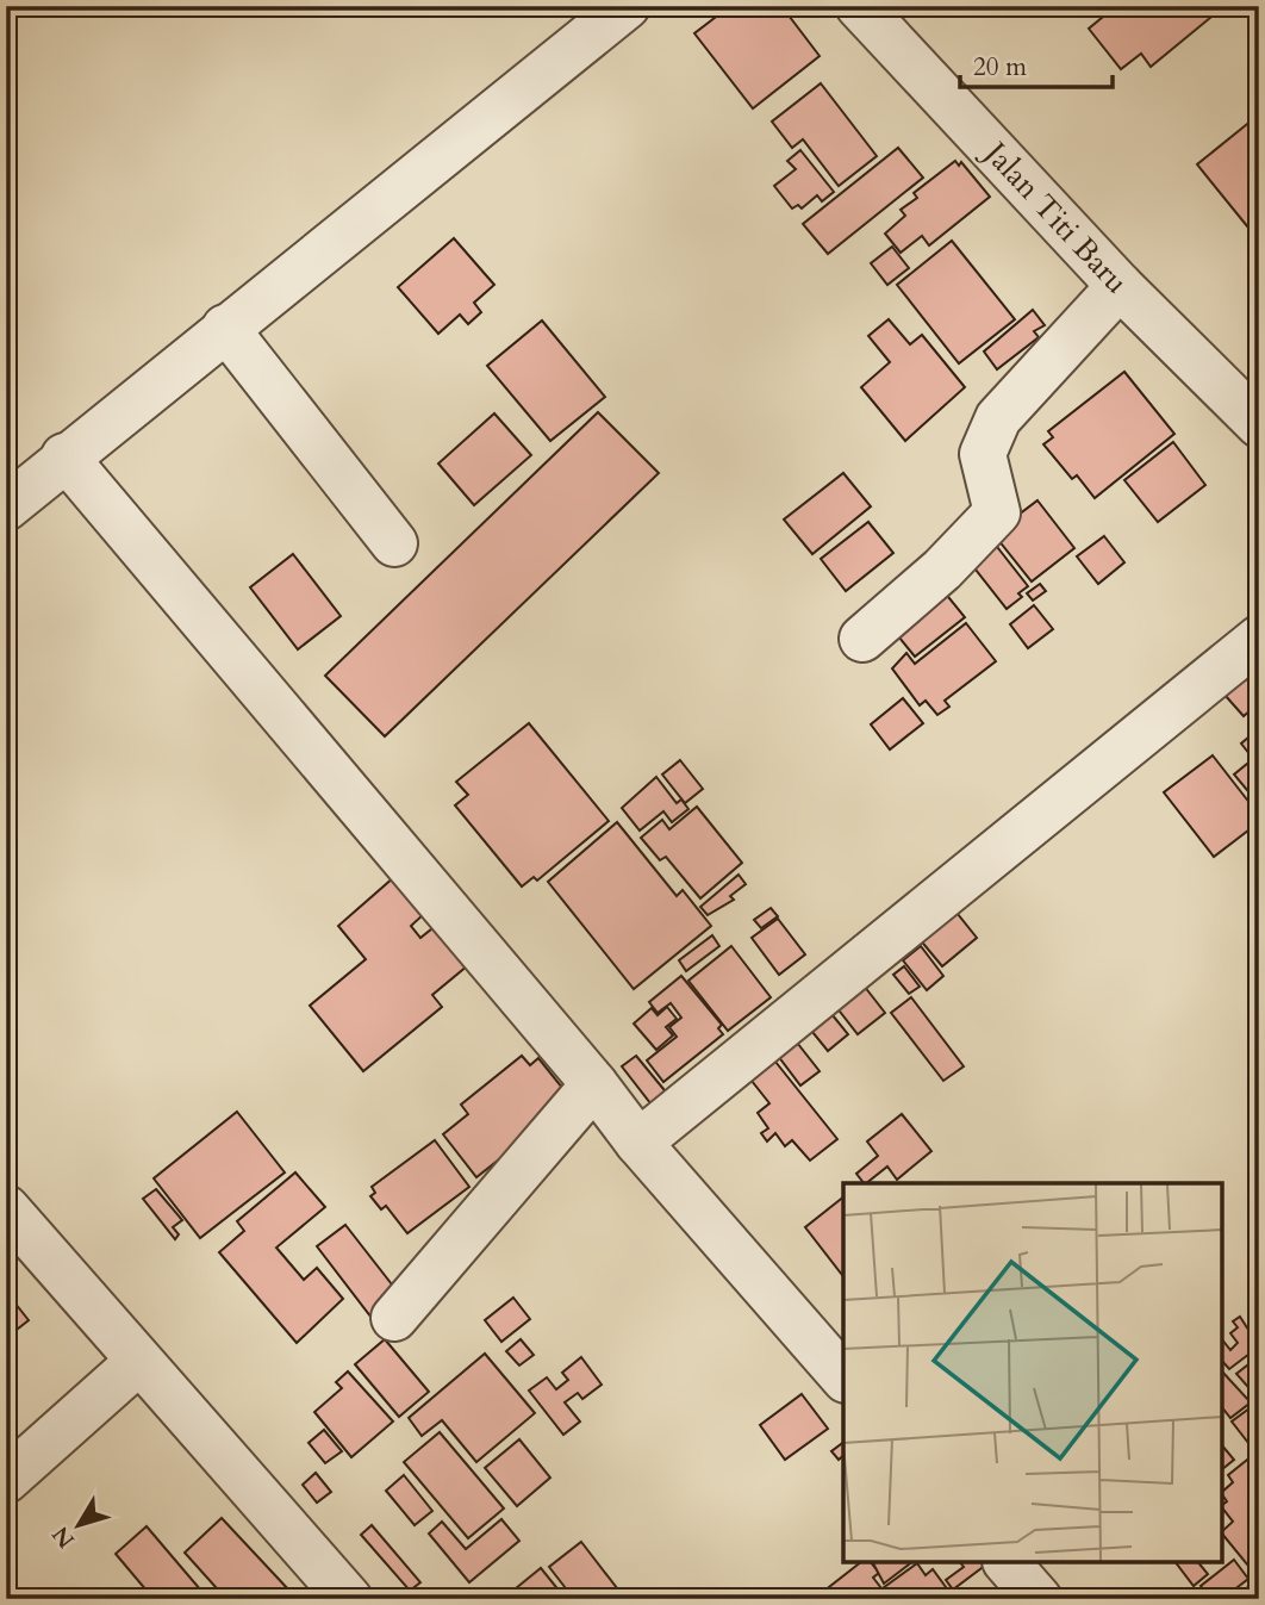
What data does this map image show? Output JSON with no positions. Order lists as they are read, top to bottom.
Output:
{
  "streets": {
    "street": ["Jalan Titi Baru"]
  },
  "scale_bar": "20 m",
  "north": "bottom left"
}
